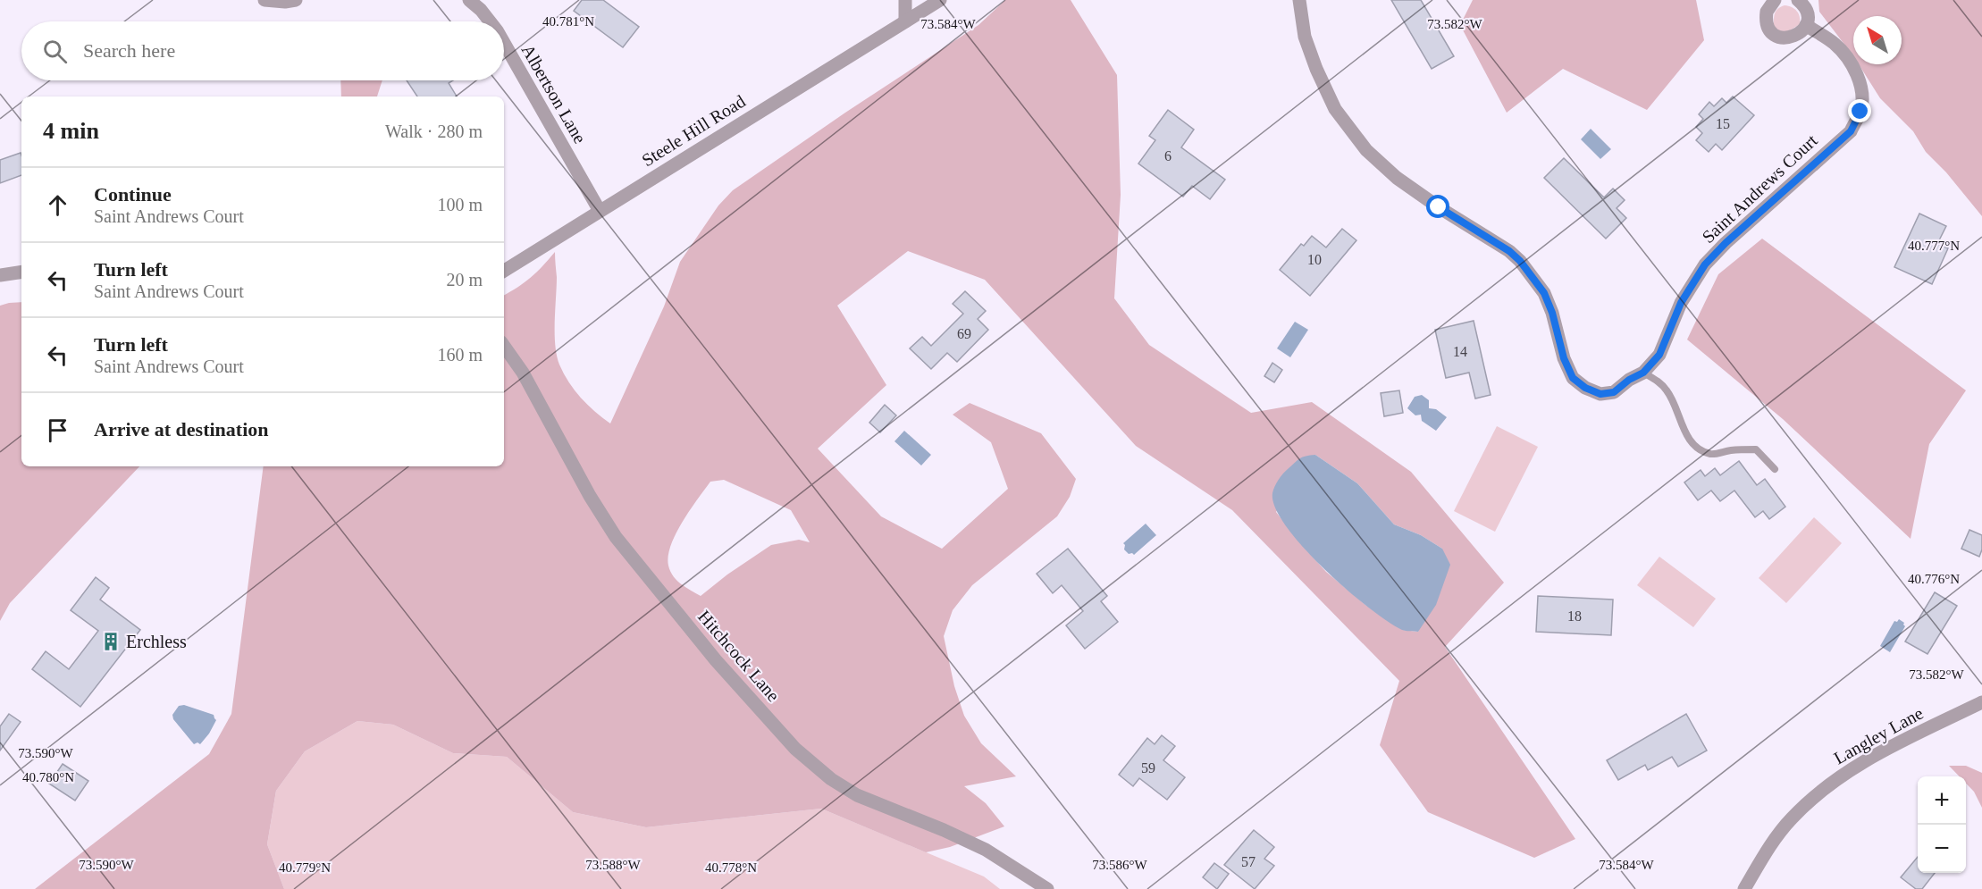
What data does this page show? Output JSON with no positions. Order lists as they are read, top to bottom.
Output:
{
  "streets": {
    "street": [
      "Albertson Lane",
      "Steele Hill Road",
      "Saint Andrews Court",
      "Hitchcock Lane",
      "Langley Lane"
    ]
  },
  "crossings": [
    ["Albertson Lane", "Steele Hill Road"]
  ],
  "places": {
    "building": ["Erchless"]
  },
  "house_numbers": [
    "15",
    "6",
    "10",
    "69",
    "14",
    "18",
    "59",
    "57"
  ],
  "north": "top left",
  "page": {
    "search": "Search here",
    "heading": ["4 min", "Walk · 280 m"],
    "list": [
      ["Continue", "Saint Andrews Court", "100 m"],
      ["Turn left", "Saint Andrews Court", "20 m"],
      ["Turn left", "Saint Andrews Court", "160 m"],
      "Arrive at destination"
    ],
    "map_buttons": ["+", "−"]
  },
  "coordinates": [
    "40.781°N",
    "73.584°W",
    "73.582°W",
    "40.777°N",
    "40.776°N",
    "73.590°W",
    "40.780°N",
    "73.588°W",
    "73.586°W",
    "40.779°N",
    "40.778°N"
  ]
}
